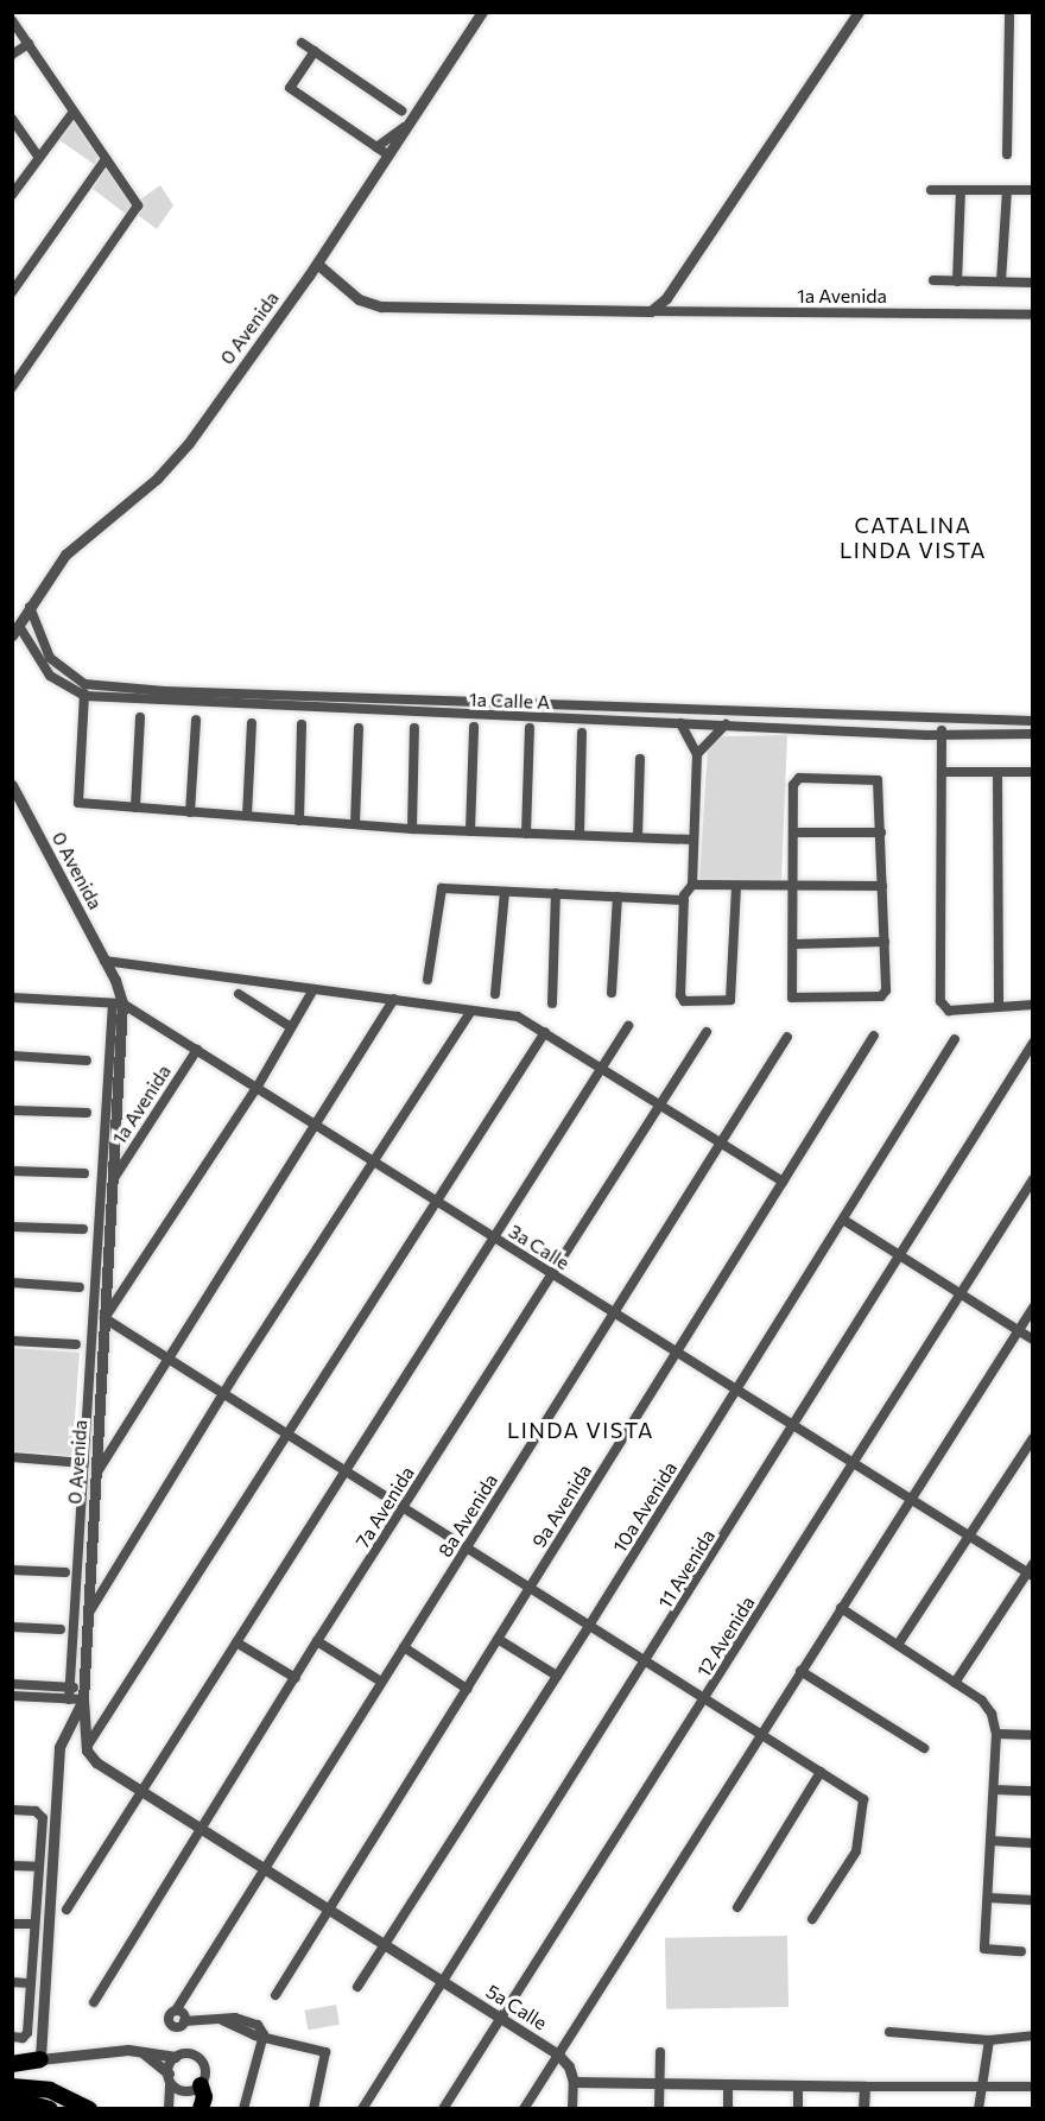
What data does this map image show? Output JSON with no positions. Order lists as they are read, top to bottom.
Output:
{
  "streets": {
    "street": [
      "1a Avenida",
      "0 Avenida",
      "1a Calle A",
      "3a Calle",
      "9a Avenida",
      "7a Avenida",
      "10a Avenida",
      "8a Avenida",
      "11 Avenida",
      "12 Avenida",
      "5a Calle"
    ]
  },
  "crossings": [
    ["1a Avenida", "0 Avenida"],
    ["1a Avenida", "3a Calle"],
    ["0 Avenida", "1a Calle A"],
    ["0 Avenida", "3a Calle"],
    ["3a Calle", "9a Avenida"],
    ["3a Calle", "7a Avenida"],
    ["3a Calle", "10a Avenida"],
    ["3a Calle", "8a Avenida"],
    ["3a Calle", "11 Avenida"],
    ["3a Calle", "12 Avenida"],
    ["9a Avenida", "5a Calle"],
    ["7a Avenida", "5a Calle"],
    ["10a Avenida", "5a Calle"],
    ["8a Avenida", "5a Calle"],
    ["11 Avenida", "5a Calle"],
    ["12 Avenida", "5a Calle"]
  ],
  "districts": ["CATALINA LINDA VISTA", "LINDA VISTA"]
}
